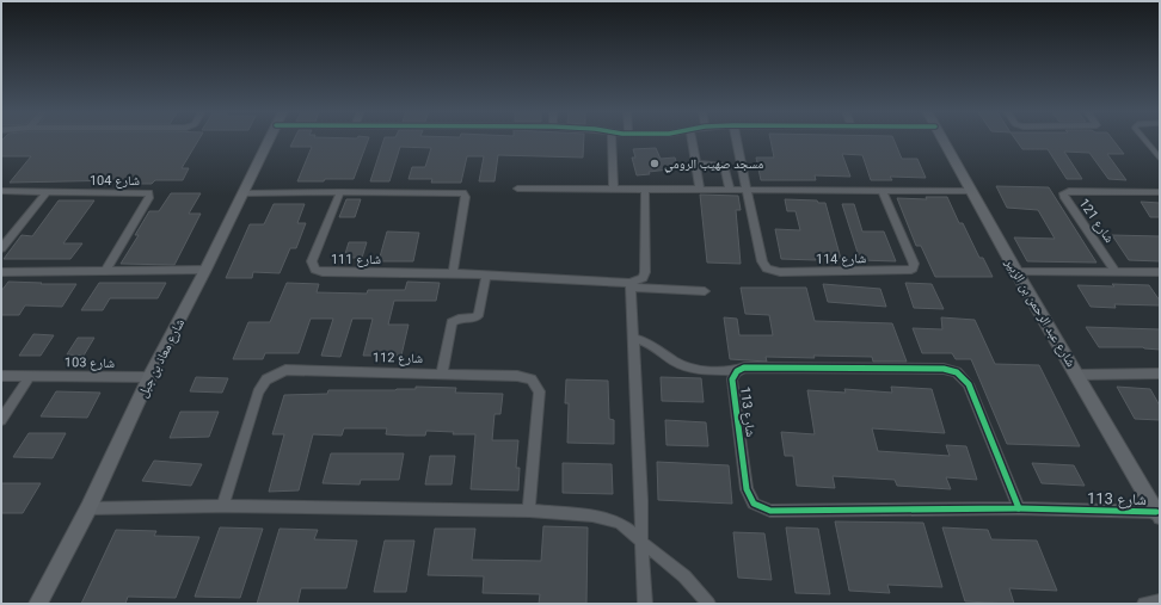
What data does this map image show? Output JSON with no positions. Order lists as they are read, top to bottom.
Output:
{
  "streets": {
    "street": [
      "شارع 104",
      "شارع 121",
      "شارع 111",
      "شارع 114",
      "شارع عبد الرحمن بن الزبير",
      "شارع معاذ بن جبل",
      "شارع 112",
      "شارع 103",
      "شارع 113"
    ]
  },
  "crossings": [
    ["شارع عبد الرحمن بن الزبير", "شارع 113"],
    ["شارع معاذ بن جبل", "شارع 103"]
  ],
  "places": ["مسجد صهيب الرومي"]
}
